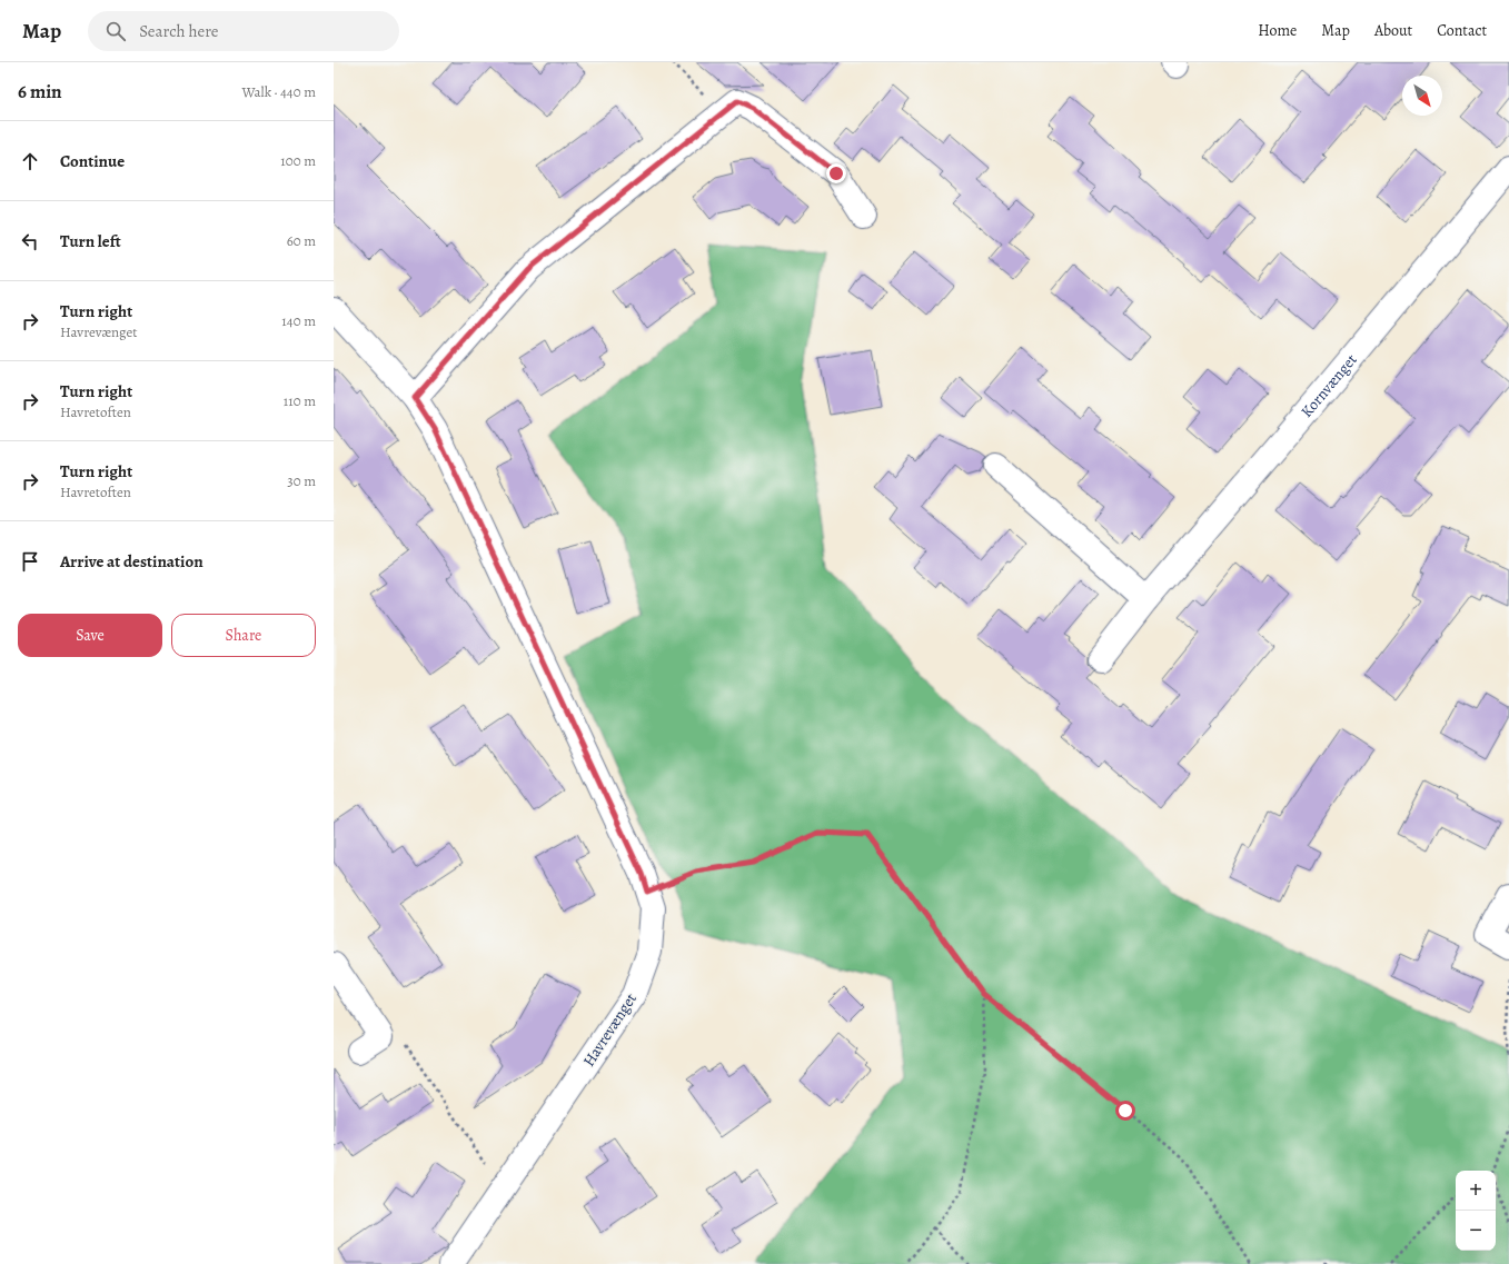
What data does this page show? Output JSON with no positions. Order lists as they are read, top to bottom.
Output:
{
  "streets": {
    "street": ["Kornvænget", "Havrevænget"]
  },
  "north": "bottom right",
  "page": {
    "header": "Map",
    "search": "Search here",
    "nav": [
      "Home",
      "Map",
      "About",
      "Contact"
    ],
    "heading": ["6 min", "Walk · 440 m"],
    "list": [
      ["Continue", "100 m"],
      ["Turn left", "60 m"],
      ["Turn right", "Havrevænget", "140 m"],
      ["Turn right", "Havretoften", "110 m"],
      ["Turn right", "Havretoften", "30 m"],
      "Arrive at destination"
    ],
    "buttons": ["Save", "Share"],
    "map_buttons": ["+", "−"]
  }
}
